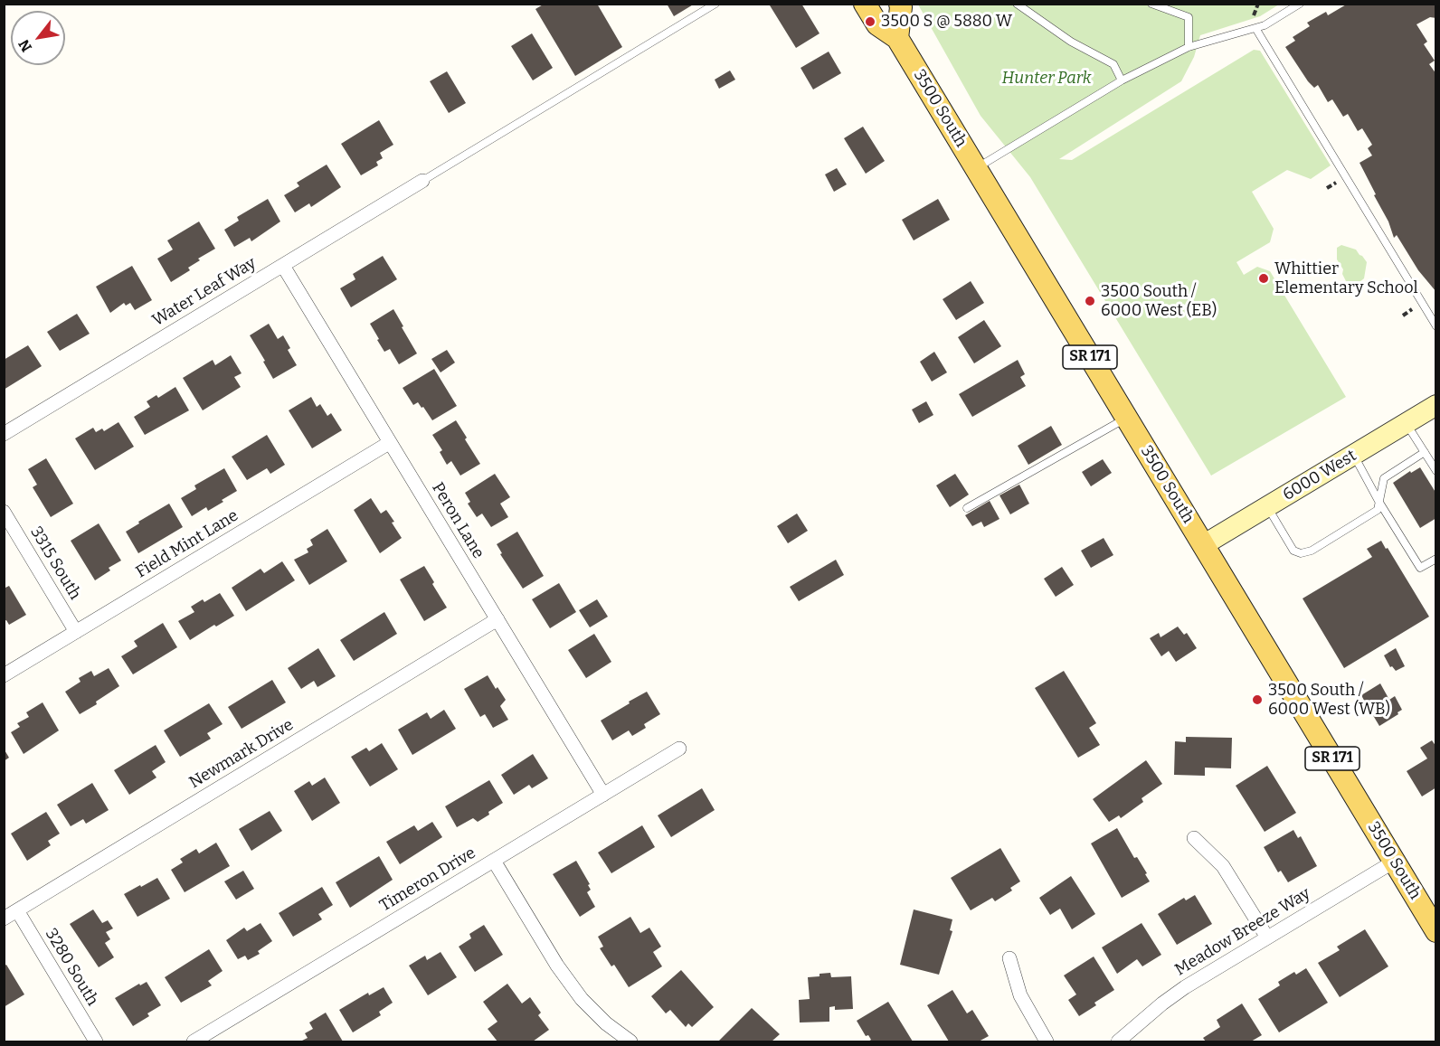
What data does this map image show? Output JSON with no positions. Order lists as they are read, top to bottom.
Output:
{
  "streets": {
    "main road": ["3500 South", "SR 171"],
    "street": [
      "Water Leaf Way",
      "6000 West",
      "Peron Lane",
      "Field Mint Lane",
      "3315 South",
      "Newmark Drive",
      "Timeron Drive",
      "Meadow Breeze Way",
      "3280 South"
    ]
  },
  "crossings": [
    ["3500 South", "6000 West"],
    ["3500 South", "Meadow Breeze Way"],
    ["Water Leaf Way", "Peron Lane"],
    ["Peron Lane", "Field Mint Lane"],
    ["Peron Lane", "Newmark Drive"],
    ["Peron Lane", "Timeron Drive"],
    ["Field Mint Lane", "3315 South"],
    ["Newmark Drive", "3280 South"]
  ],
  "parks": ["Hunter Park"],
  "places": [
    "3500 S @ 5880 W",
    "Whittier Elementary School",
    "3500 South / 6000 West (EB)",
    "3500 South / 6000 West (WB)"
  ],
  "north": "bottom left"
}
